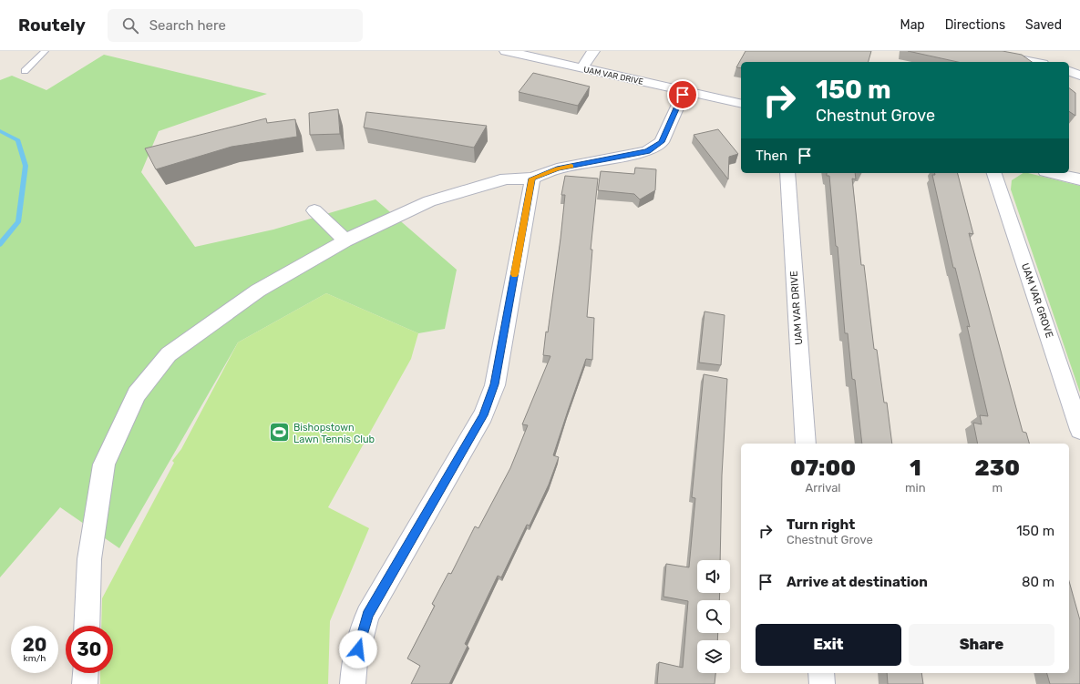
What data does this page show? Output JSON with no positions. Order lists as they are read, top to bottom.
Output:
{
  "streets": {
    "street": ["UAM VAR DRIVE", "UAM VAR GROVE"]
  },
  "places": {
    "sports": ["Bishopstown Lawn Tennis Club"]
  },
  "page": {
    "header": "Routely",
    "search": "Search here",
    "nav": ["Map", "Directions", "Saved"],
    "turn": ["150 m", "Chestnut Grove"],
    "then": "Then",
    "eta": [
      "07:00",
      "Arrival",
      "1",
      "min",
      "230",
      "m"
    ],
    "list": [
      {
        "name": "Turn right",
        "note": "Chestnut Grove",
        "value": "150 m"
      },
      {
        "name": "Arrive at destination",
        "value": "80 m"
      }
    ],
    "buttons": ["Exit", "Share"],
    "speed": "20 km/h",
    "limit": "30"
  }
}
